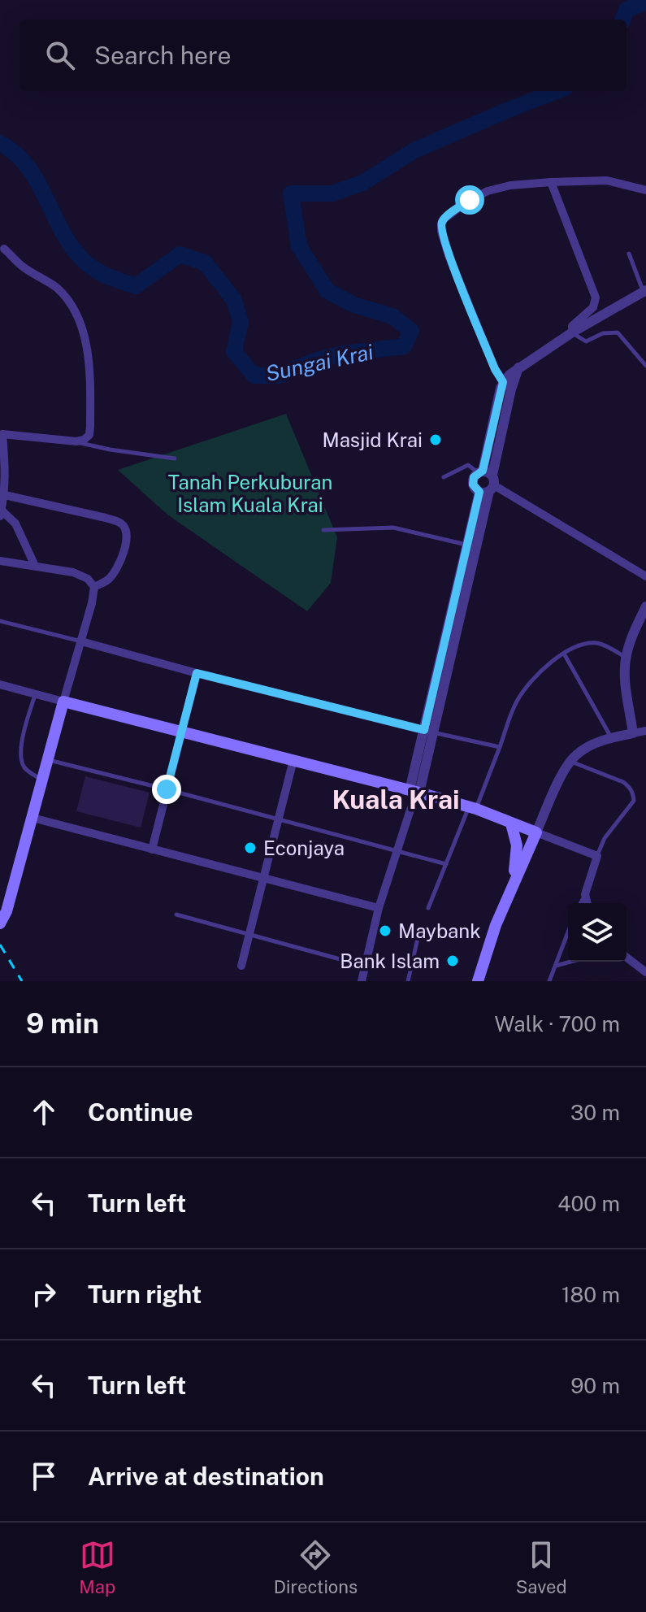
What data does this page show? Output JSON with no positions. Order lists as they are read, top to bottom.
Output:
{
  "districts": ["Kuala Krai"],
  "water": ["Sungai Krai"],
  "parks": ["Tanah Perkuburan Islam Kuala Krai"],
  "places": [
    "Masjid Krai",
    "Econjaya",
    "Maybank",
    "Bank Islam"
  ],
  "page": {
    "search": "Search here",
    "heading": ["9 min", "Walk · 700 m"],
    "list": [
      ["Continue", "30 m"],
      ["Turn left", "400 m"],
      ["Turn right", "180 m"],
      ["Turn left", "90 m"],
      "Arrive at destination"
    ],
    "nav": ["Map", "Directions", "Saved"]
  }
}
